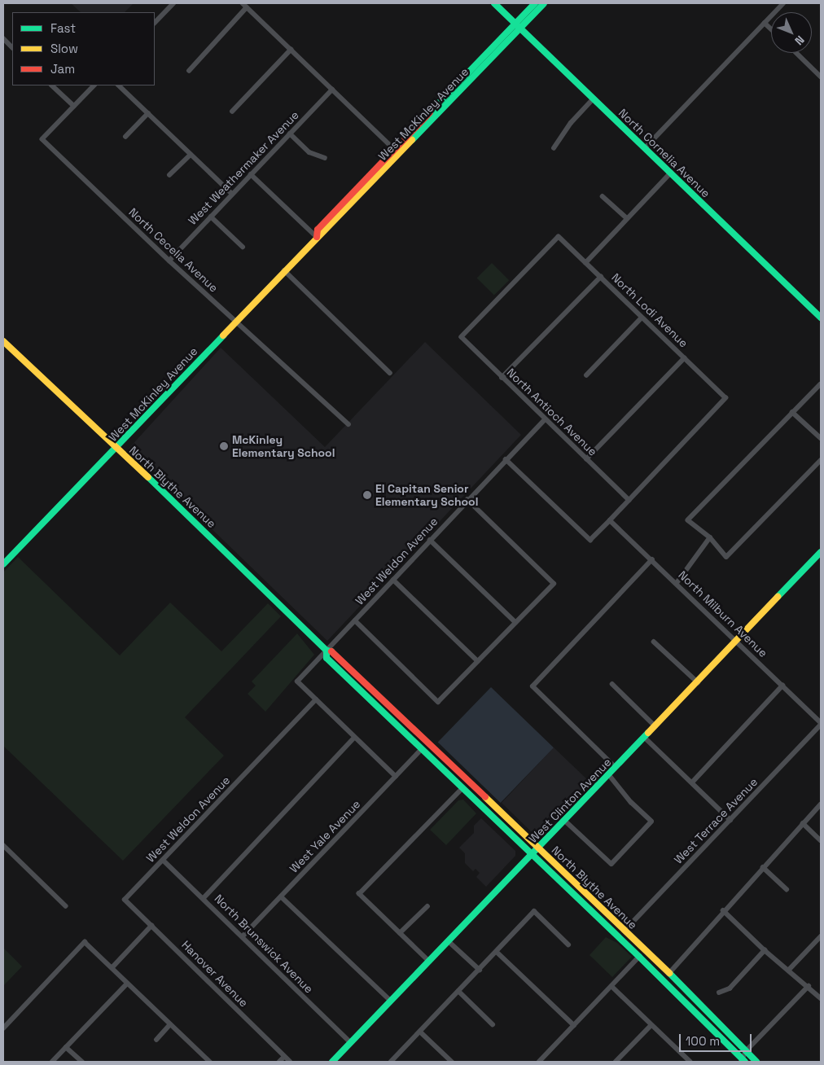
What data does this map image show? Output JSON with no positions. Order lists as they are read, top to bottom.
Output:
{
  "streets": {
    "street": [
      "West McKinley Avenue",
      "North Cornelia Avenue",
      "West Weathermaker Avenue",
      "North Cecelia Avenue",
      "North Lodi Avenue",
      "North Antioch Avenue",
      "North Blythe Avenue",
      "West Weldon Avenue",
      "North Milburn Avenue",
      "West Clinton Avenue",
      "West Terrace Avenue",
      "West Yale Avenue",
      "North Brunswick Avenue",
      "Hanover Avenue"
    ]
  },
  "crossings": [
    ["West McKinley Avenue", "North Cornelia Avenue"],
    ["West McKinley Avenue", "North Cecelia Avenue"],
    ["West McKinley Avenue", "North Blythe Avenue"],
    ["West Weathermaker Avenue", "North Cecelia Avenue"],
    ["North Lodi Avenue", "North Antioch Avenue"],
    ["North Antioch Avenue", "West Weldon Avenue"],
    ["North Blythe Avenue", "West Weldon Avenue"],
    ["North Blythe Avenue", "West Clinton Avenue"],
    ["North Blythe Avenue", "West Terrace Avenue"],
    ["North Blythe Avenue", "West Yale Avenue"],
    ["West Weldon Avenue", "North Brunswick Avenue"],
    ["West Weldon Avenue", "Hanover Avenue"],
    ["North Milburn Avenue", "West Clinton Avenue"],
    ["North Milburn Avenue", "West Terrace Avenue"],
    ["West Clinton Avenue", "North Brunswick Avenue"],
    ["West Yale Avenue", "North Brunswick Avenue"]
  ],
  "places": ["McKinley Elementary School", "El Capitan Senior Elementary School"],
  "legend": ["Fast", "Slow", "Jam"],
  "scale_bar": "100 m",
  "north": "bottom right"
}
